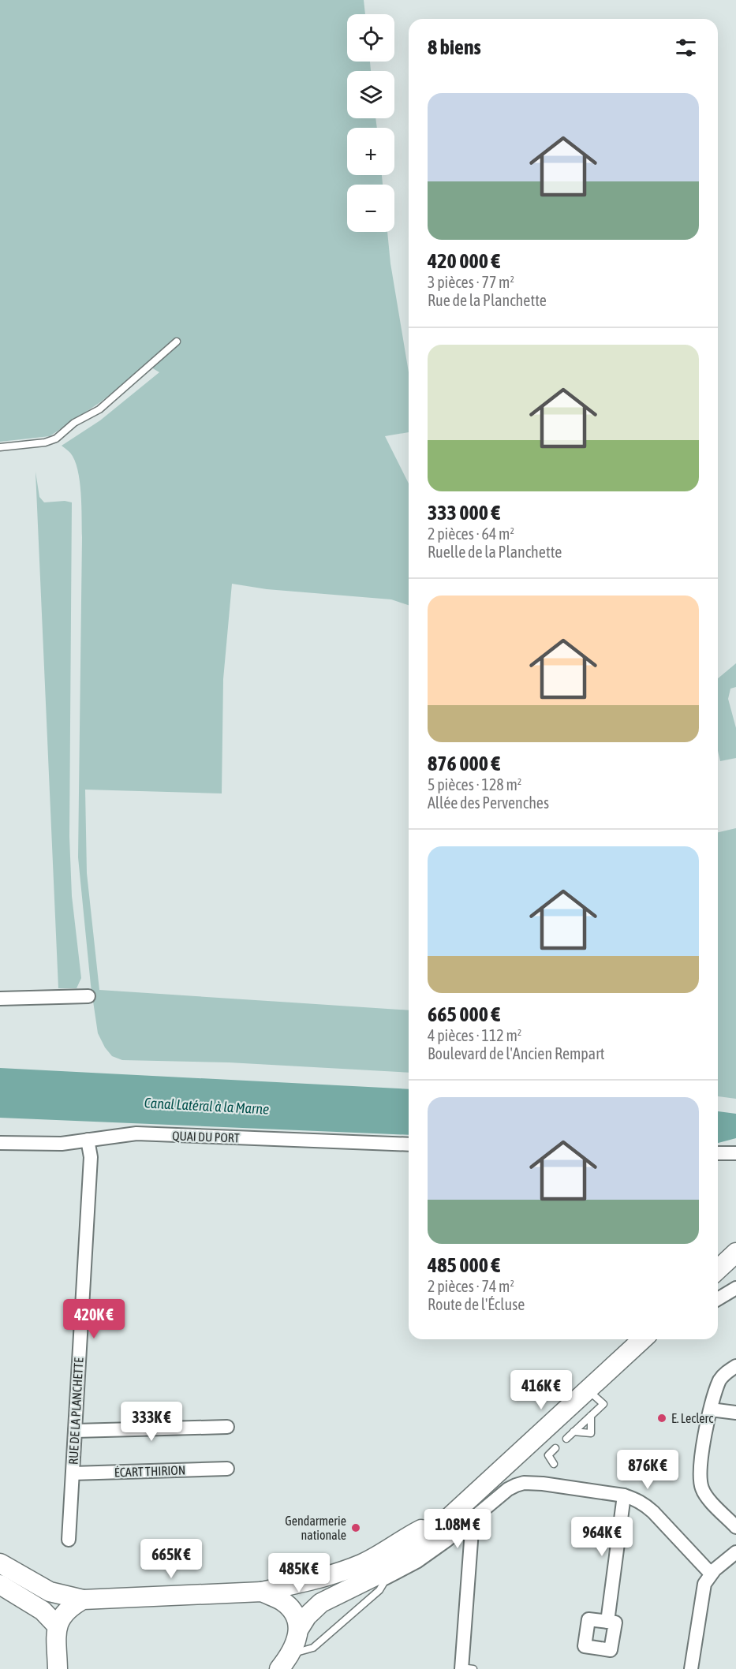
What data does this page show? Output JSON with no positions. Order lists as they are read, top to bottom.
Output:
{
  "streets": {
    "street": ["QUAI DU PORT", "RUE DE LA PLANCHETTE", "ÉCART THIRION"]
  },
  "crossings": [
    ["QUAI DU PORT", "RUE DE LA PLANCHETTE"],
    ["RUE DE LA PLANCHETTE", "ÉCART THIRION"]
  ],
  "water": ["Canal Latéral à la Marne"],
  "places": ["E. Leclerc", "Gendarmerie nationale"],
  "page": {
    "map_buttons": ["+", "−"],
    "heading": "8 biens",
    "list": [
      {
        "name": "420 000 €",
        "note": "3 pièces · 77 m² · Rue de la Planchette"
      },
      {
        "name": "333 000 €",
        "note": "2 pièces · 64 m² · Ruelle de la Planchette"
      },
      {
        "name": "876 000 €",
        "note": "5 pièces · 128 m² · Allée des Pervenches"
      },
      {
        "name": "665 000 €",
        "note": "4 pièces · 112 m² · Boulevard de l'Ancien Rempart"
      },
      {
        "name": "485 000 €",
        "note": "2 pièces · 74 m² · Route de l'Écluse"
      }
    ],
    "price": [
      "420K €",
      "416K €",
      "333K €",
      "876K €",
      "1.08M €",
      "964K €",
      "665K €",
      "485K €"
    ]
  }
}
